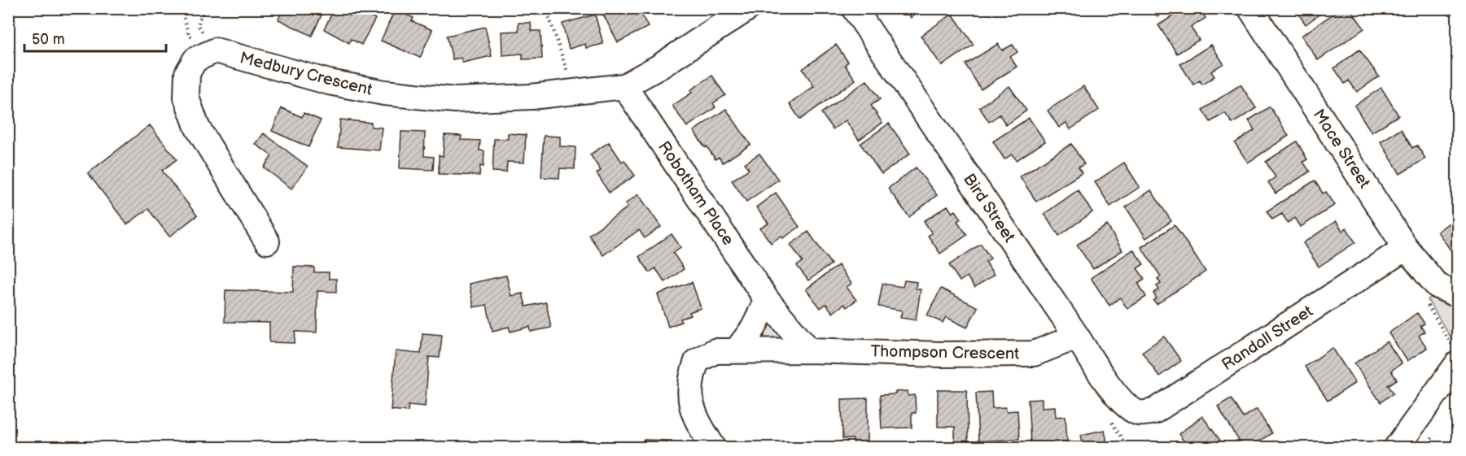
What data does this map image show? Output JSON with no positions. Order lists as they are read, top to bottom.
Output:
{
  "streets": {
    "street": [
      "Medbury Crescent",
      "Mace Street",
      "Robotham Place",
      "Bird Street",
      "Randall Street",
      "Thompson Crescent"
    ]
  },
  "crossings": [
    ["Medbury Crescent", "Robotham Place"],
    ["Mace Street", "Randall Street"],
    ["Robotham Place", "Thompson Crescent"],
    ["Bird Street", "Randall Street"],
    ["Bird Street", "Thompson Crescent"]
  ],
  "scale_bar": "50 m"
}
